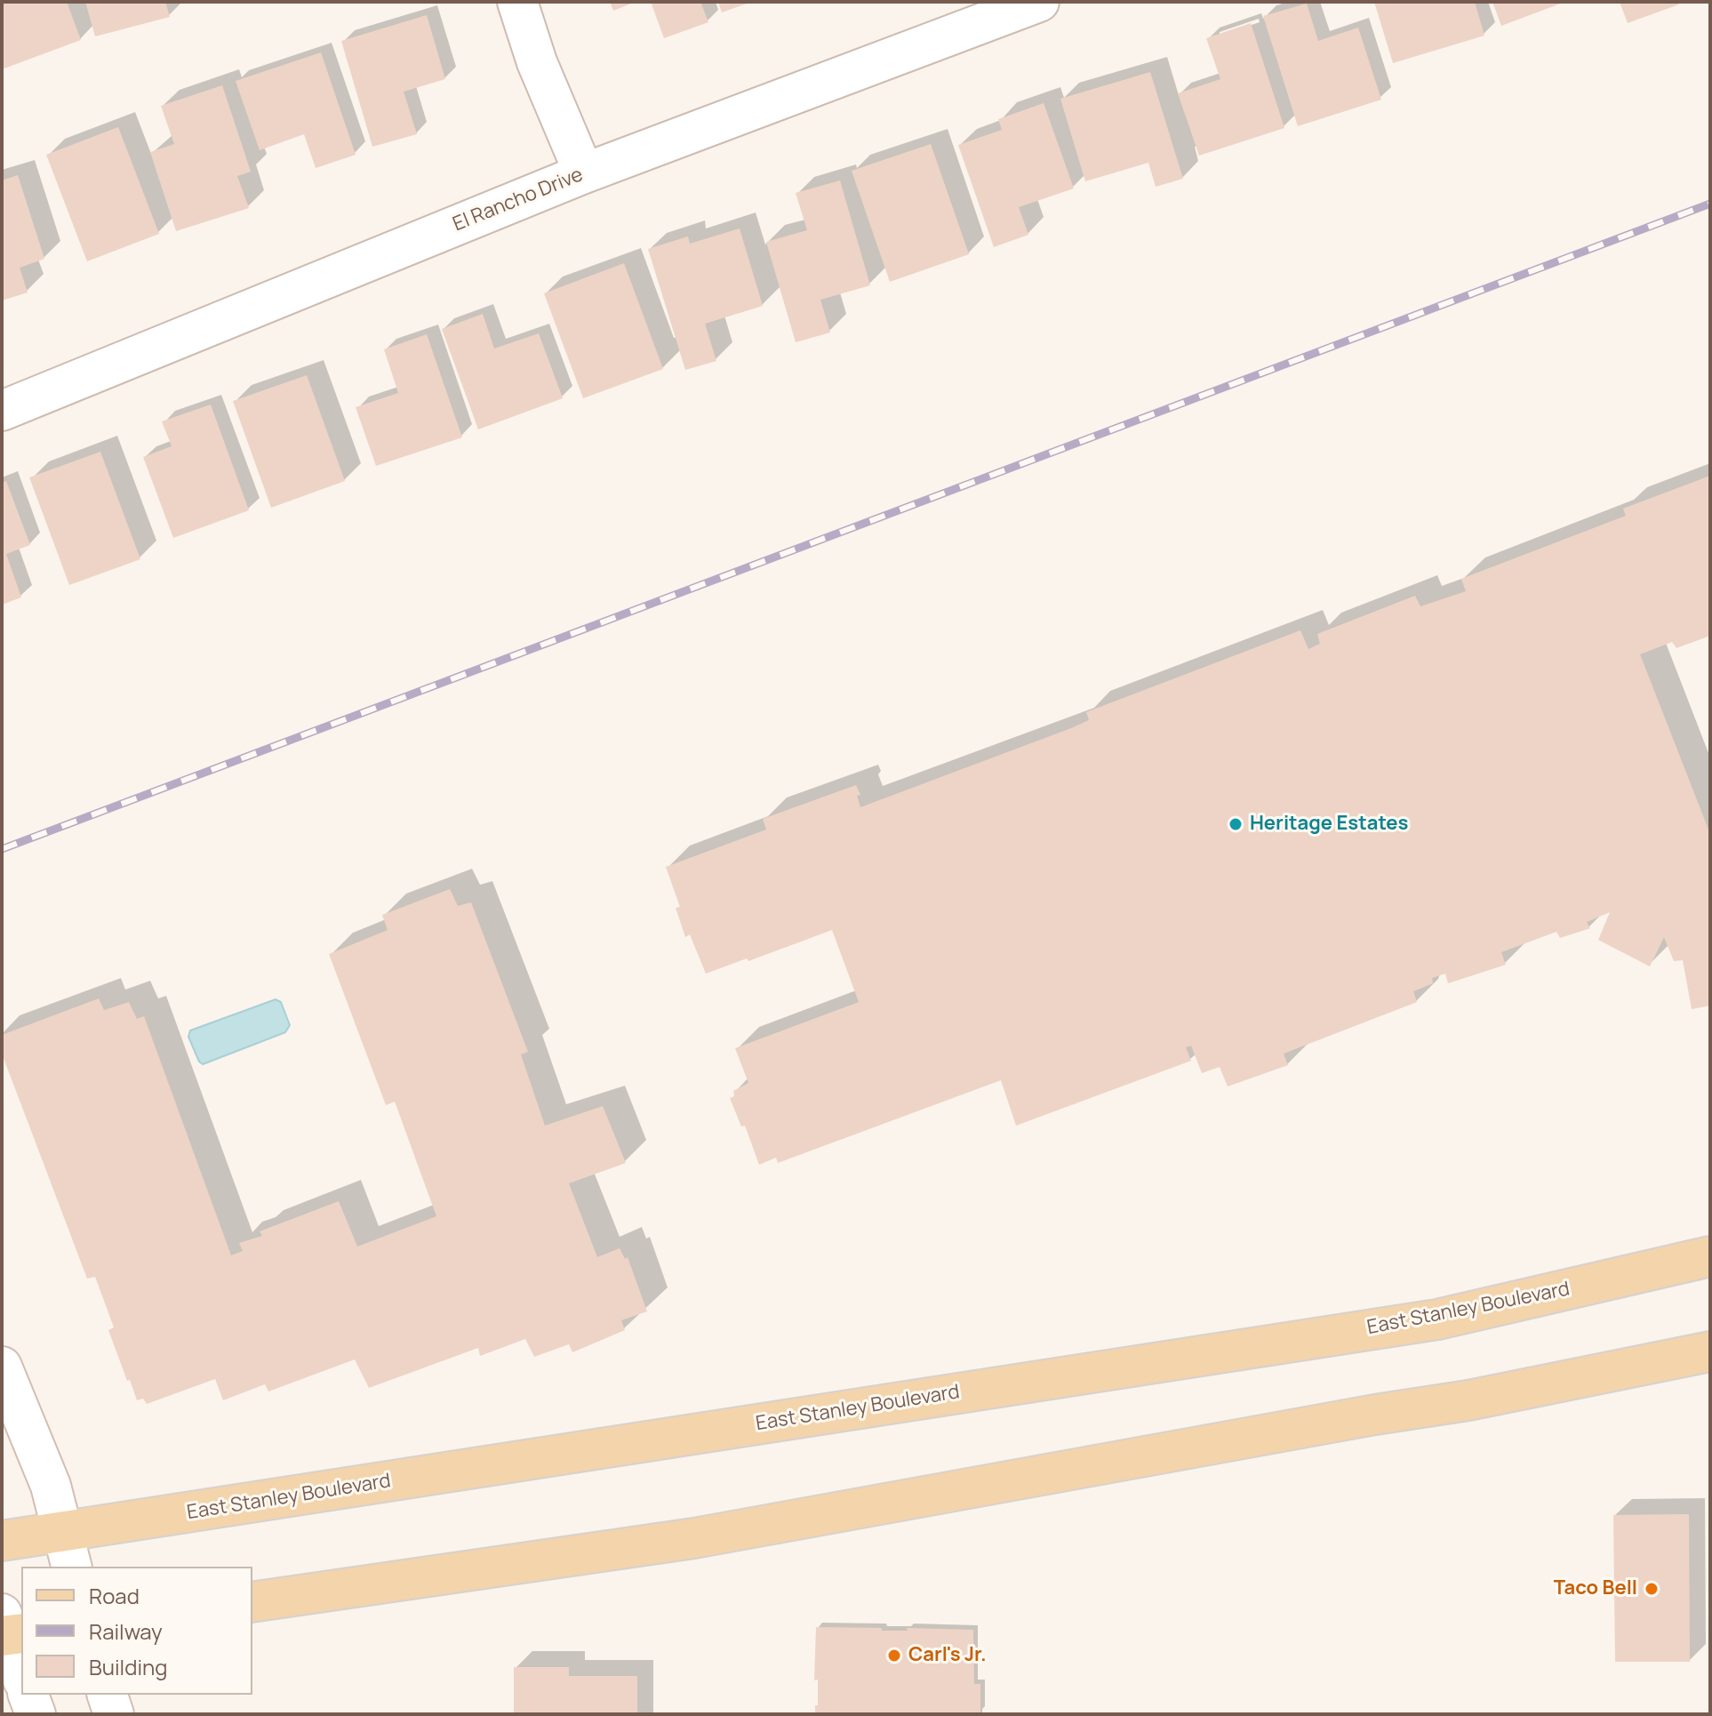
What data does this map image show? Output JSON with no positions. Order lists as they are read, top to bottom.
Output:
{
  "streets": {
    "main road": ["East Stanley Boulevard"],
    "street": ["El Rancho Drive"]
  },
  "places": ["Heritage Estates", "Taco Bell", "Carl's Jr."],
  "legend": ["Road", "Railway", "Building"]
}
